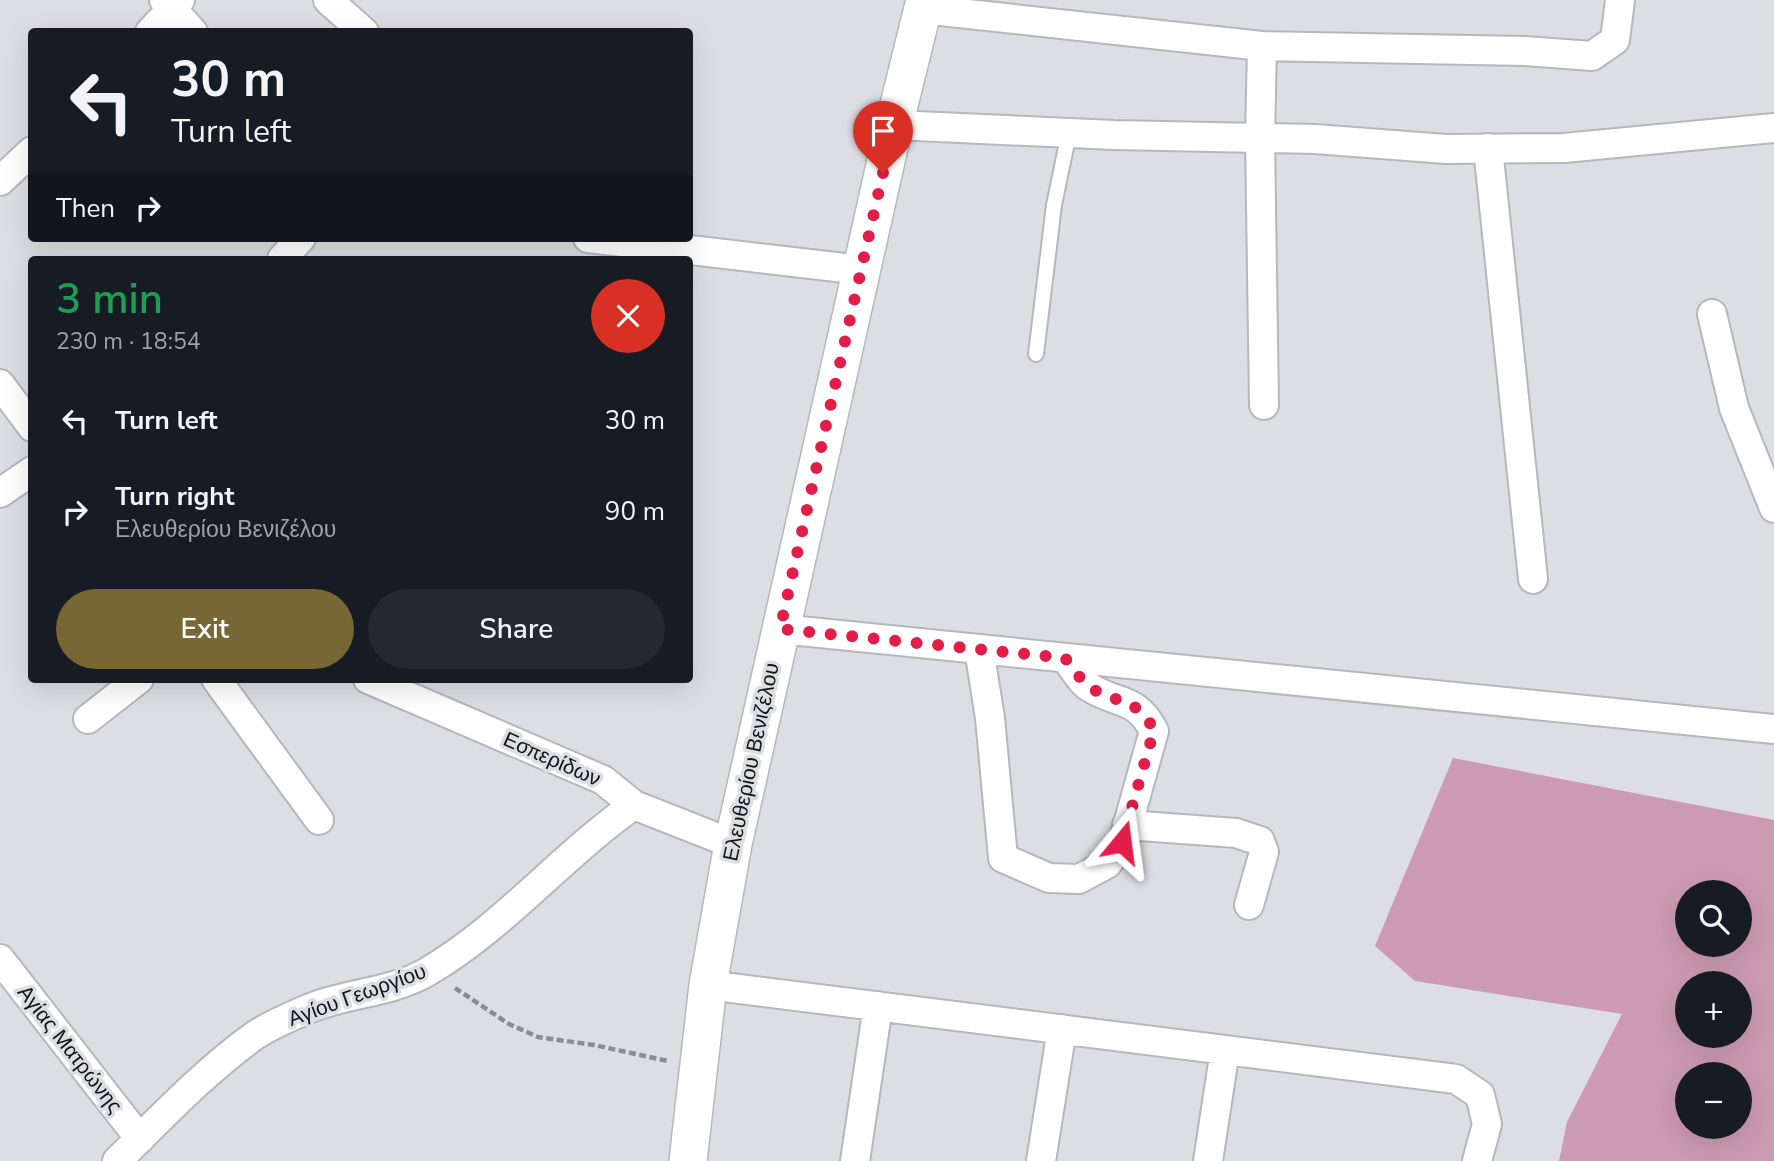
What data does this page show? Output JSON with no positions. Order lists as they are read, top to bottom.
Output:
{
  "streets": {
    "street": [
      "Εσπερίδων",
      "Ελευθερίου Βενιζέλου",
      "Αγίου Γεωργίου",
      "Αγίας Ματρώνης"
    ]
  },
  "crossings": [
    ["Εσπερίδων", "Ελευθερίου Βενιζέλου"],
    ["Εσπερίδων", "Αγίου Γεωργίου"],
    ["Αγίου Γεωργίου", "Αγίας Ματρώνης"]
  ],
  "page": {
    "turn": ["30 m", "Turn left"],
    "then": "Then",
    "heading": ["3 min", "230 m · 18:54"],
    "list": [
      {
        "name": "Turn left",
        "value": "30 m"
      },
      {
        "name": "Turn right",
        "note": "Ελευθερίου Βενιζέλου",
        "value": "90 m"
      }
    ],
    "buttons": ["Exit", "Share"],
    "map_buttons": ["+", "−"]
  }
}
